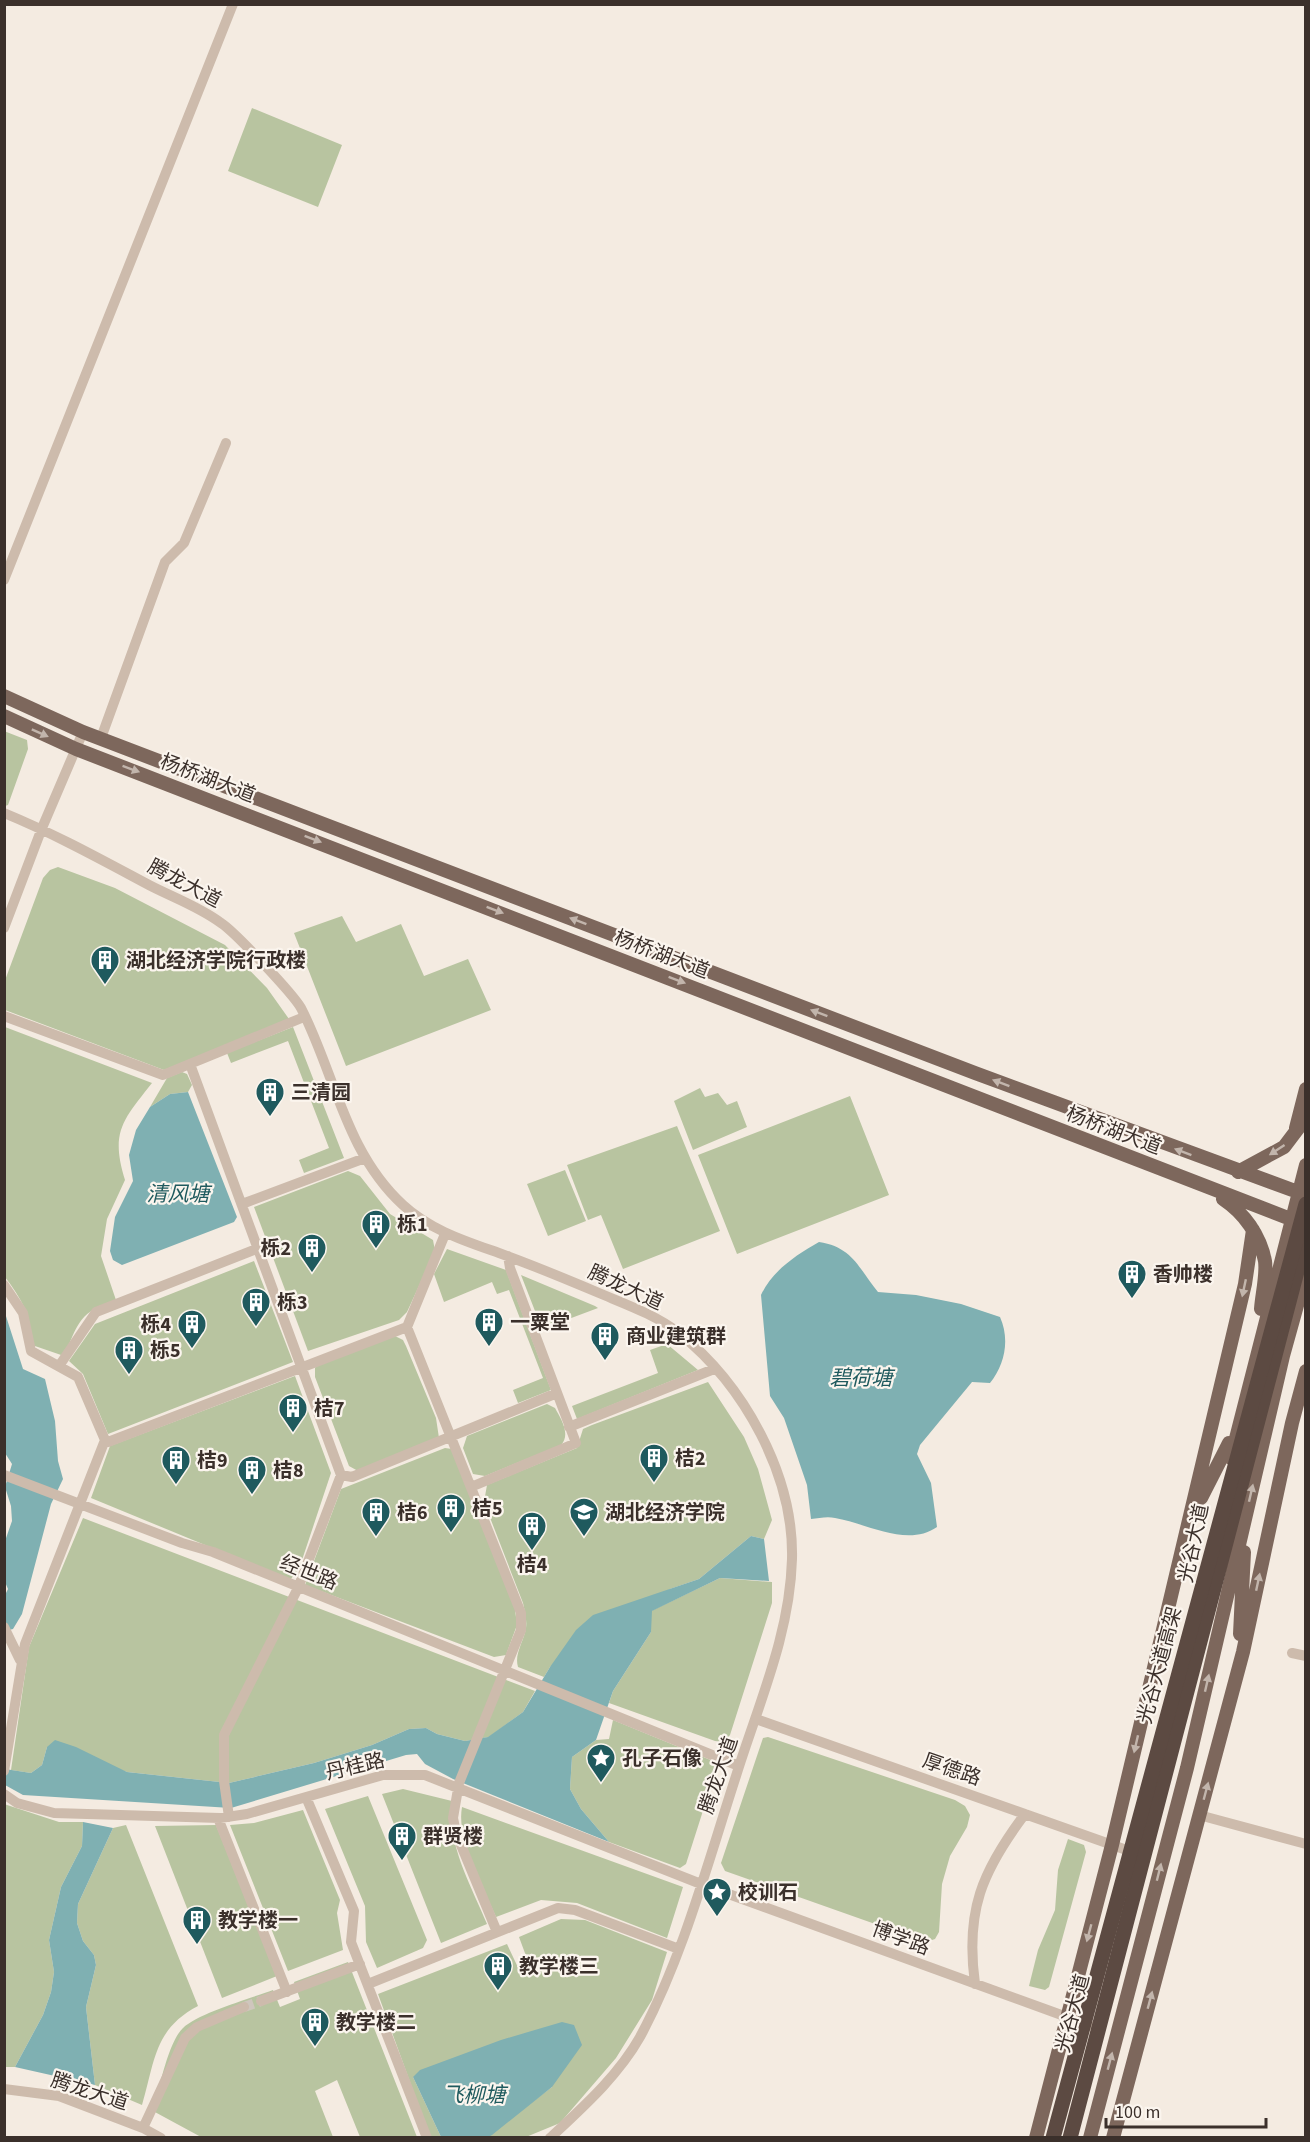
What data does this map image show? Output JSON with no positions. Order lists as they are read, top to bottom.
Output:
{
  "streets": {
    "highway": ["光谷大道高架"],
    "main road": ["杨桥湖大道", "光谷大道"],
    "street": [
      "腾龙大道",
      "经世路",
      "丹桂路",
      "厚德路",
      "博学路"
    ]
  },
  "crossings": [
    ["杨桥湖大道", "光谷大道"],
    ["杨桥湖大道", "光谷大道高架"],
    ["腾龙大道", "经世路"],
    ["腾龙大道", "丹桂路"],
    ["腾龙大道", "厚德路"],
    ["腾龙大道", "博学路"],
    ["光谷大道", "光谷大道高架"],
    ["光谷大道", "厚德路"],
    ["光谷大道", "博学路"],
    ["丹桂路", "博学路"]
  ],
  "water": ["清风塘", "碧荷塘", "飞柳塘"],
  "places": {
    "building": [
      "湖北经济学院行政楼",
      "三清园",
      "栎1",
      "栎2",
      "香帅楼",
      "栎3",
      "一粟堂",
      "栎4",
      "商业建筑群",
      "栎5",
      "桔7",
      "桔2",
      "桔9",
      "桔8",
      "桔5",
      "桔6",
      "桔4",
      "群贤楼",
      "教学楼一",
      "教学楼三",
      "教学楼二"
    ],
    "school or university": ["湖北经济学院"],
    "place": ["孔子石像", "校训石"]
  },
  "scale_bar": "100 m"
}
